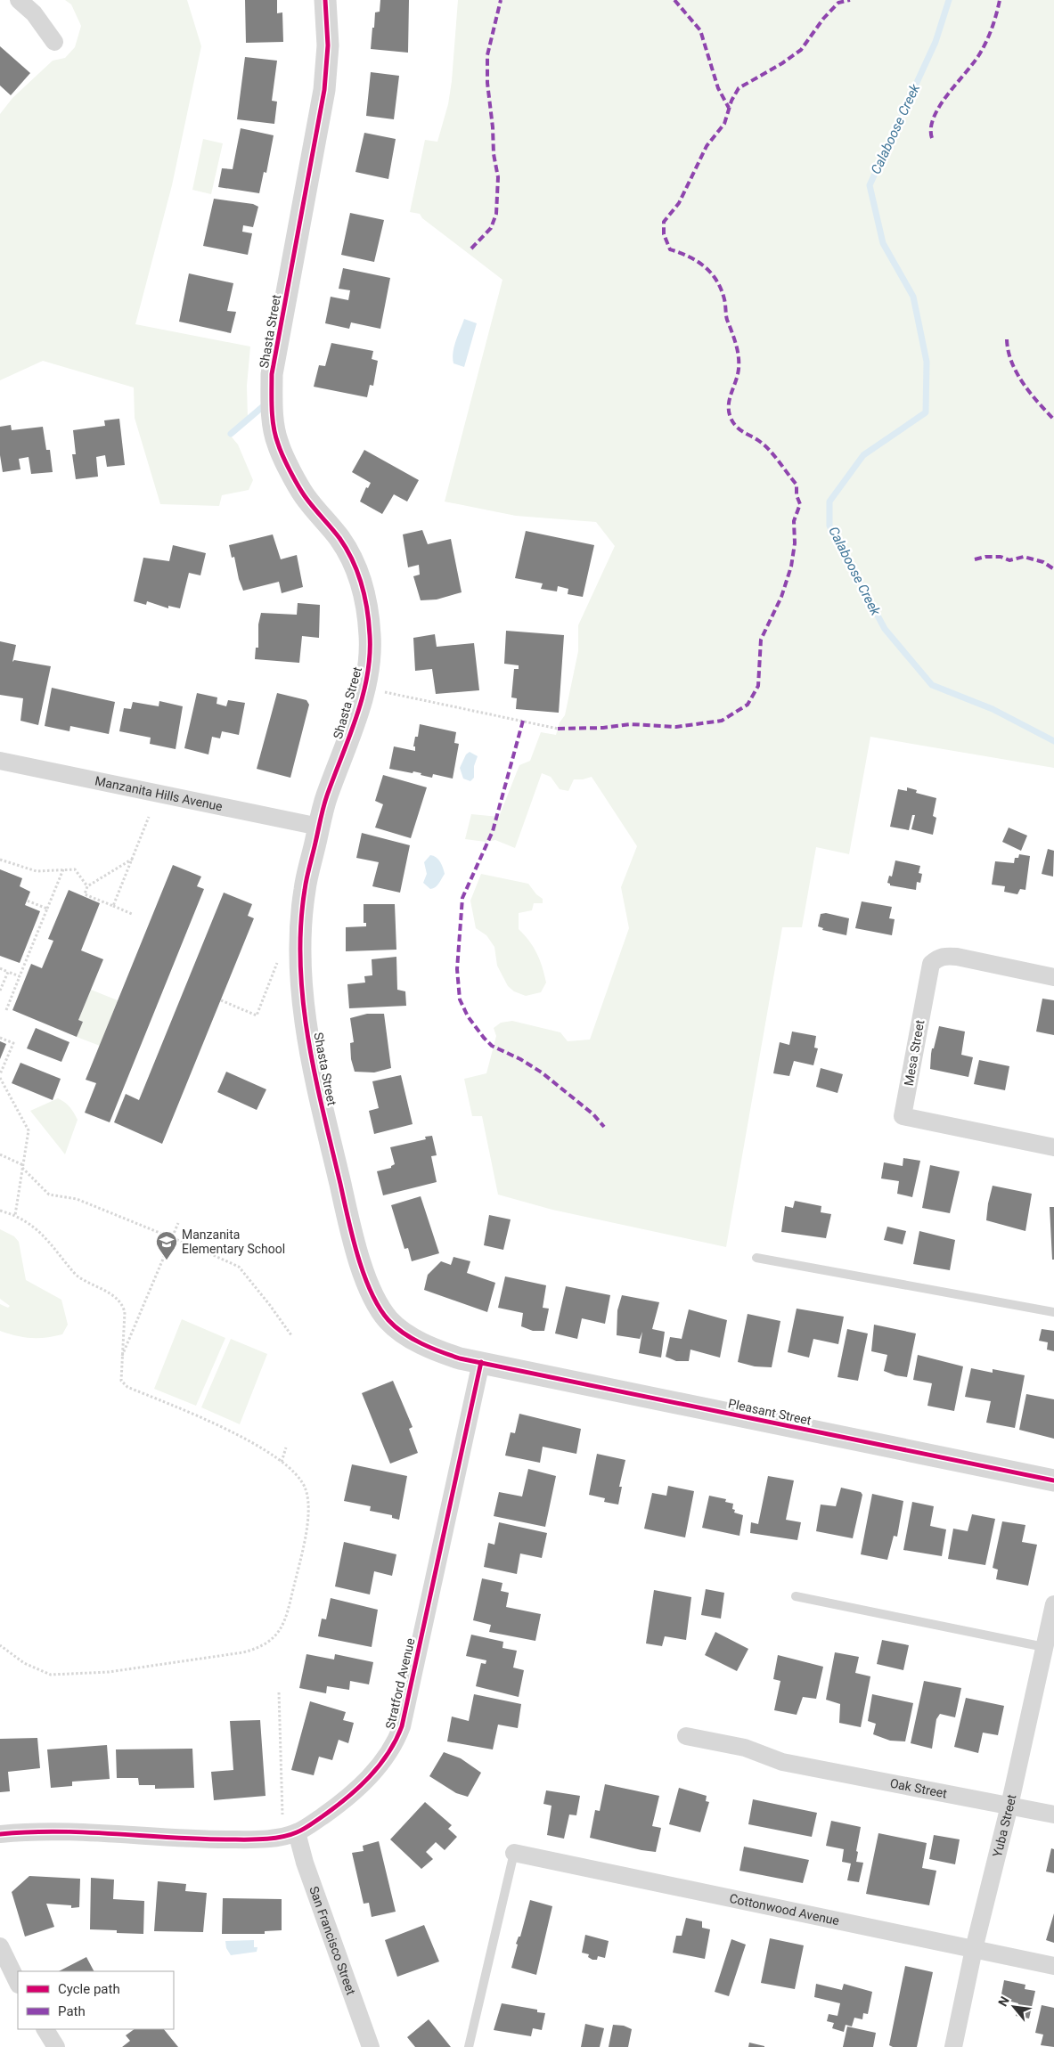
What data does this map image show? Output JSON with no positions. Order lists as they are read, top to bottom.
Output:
{
  "streets": {
    "street": [
      "Shasta Street",
      "Manzanita Hills Avenue",
      "Mesa Street",
      "Pleasant Street",
      "Stratford Avenue",
      "Oak Street",
      "Yuba Street",
      "Cottonwood Avenue",
      "San Francisco Street"
    ]
  },
  "crossings": [
    ["Shasta Street", "Manzanita Hills Avenue"],
    ["Shasta Street", "Pleasant Street"],
    ["Shasta Street", "Stratford Avenue"],
    ["Pleasant Street", "Stratford Avenue"],
    ["Stratford Avenue", "San Francisco Street"],
    ["Oak Street", "Yuba Street"],
    ["Yuba Street", "Cottonwood Avenue"]
  ],
  "water": ["Calaboose Creek"],
  "places": {
    "school or university": ["Manzanita Elementary School"]
  },
  "legend": ["Cycle path", "Path"],
  "north": "top left"
}
